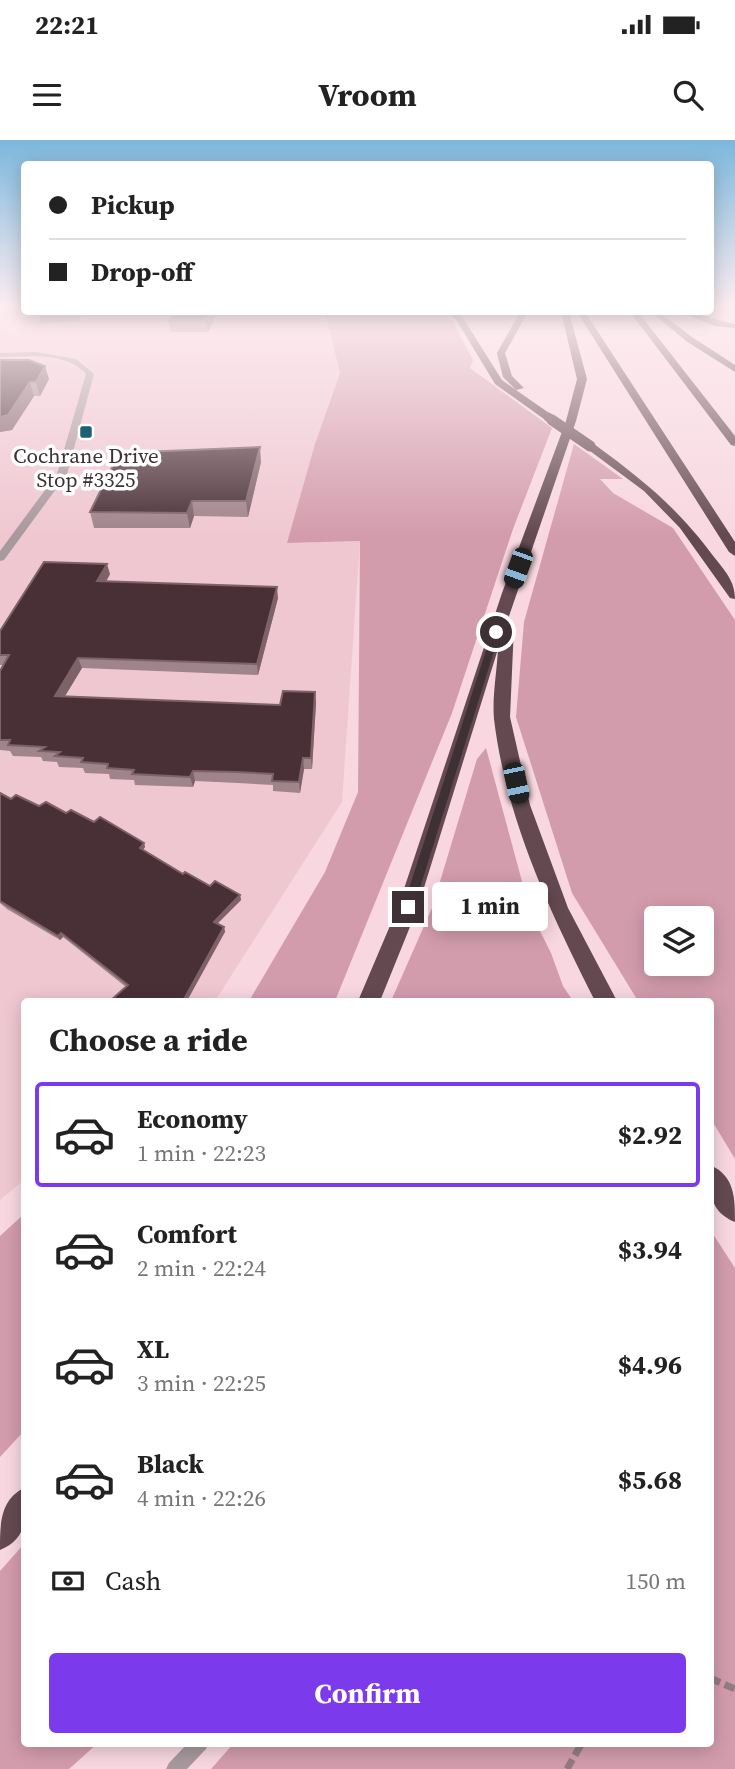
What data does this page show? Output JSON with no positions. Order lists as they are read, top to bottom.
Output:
{
  "places": {
    "transit": ["Cochrane Drive Stop #3325"]
  },
  "page": {
    "status": "22:21",
    "header": "Vroom",
    "banner": ["Pickup", "Drop-off"],
    "bubble": "1 min",
    "heading": "Choose a ride",
    "list": [
      {
        "name": "Economy",
        "note": "1 min · 22:23",
        "value": "$2.92"
      },
      {
        "name": "Comfort",
        "note": "2 min · 22:24",
        "value": "$3.94"
      },
      {
        "name": "XL",
        "note": "3 min · 22:25",
        "value": "$4.96"
      },
      {
        "name": "Black",
        "note": "4 min · 22:26",
        "value": "$5.68"
      }
    ],
    "pay": ["Cash", "150 m"],
    "buttons": "Confirm"
  }
}
